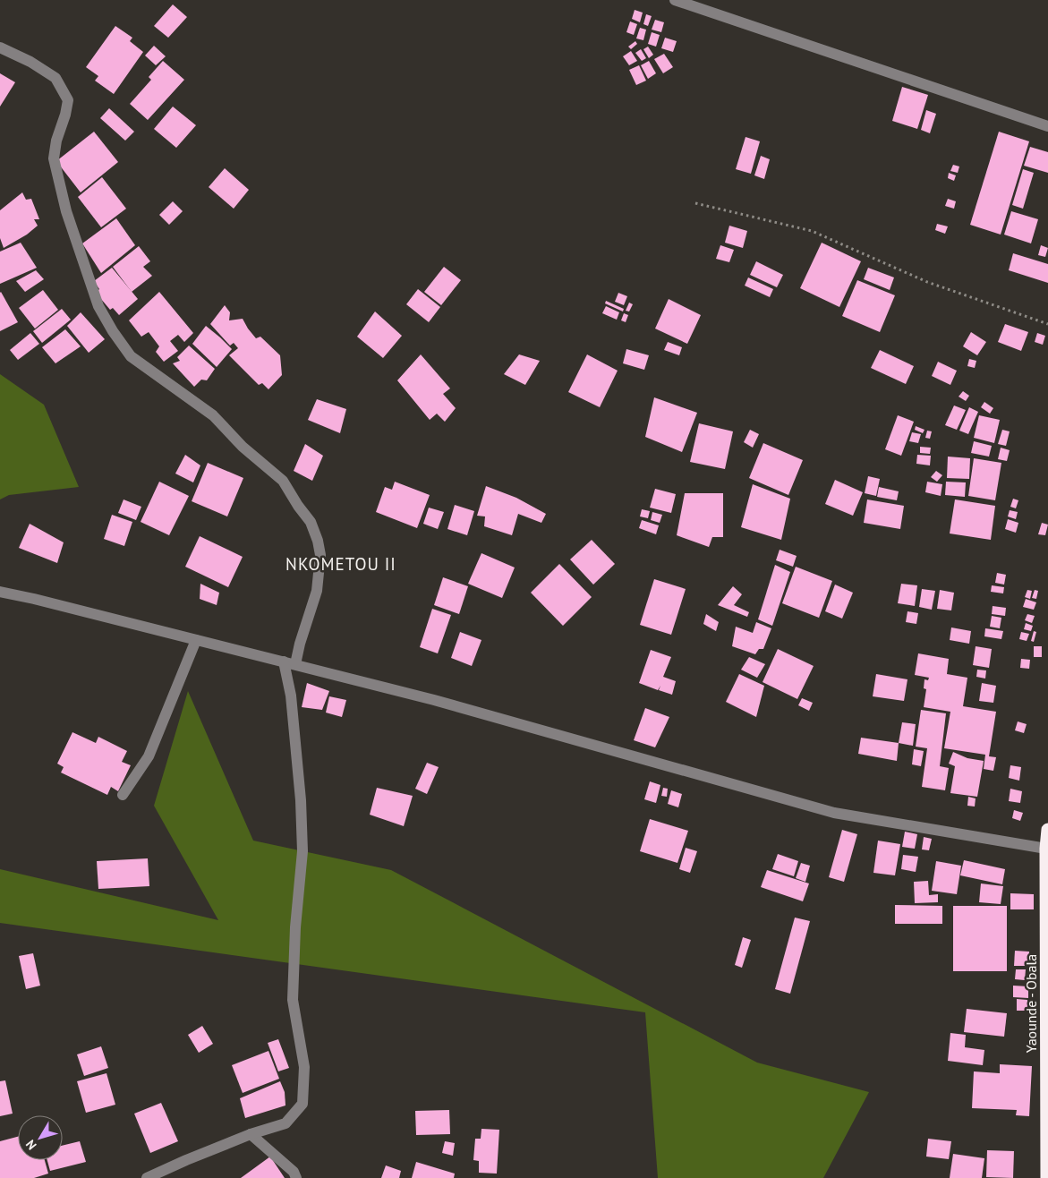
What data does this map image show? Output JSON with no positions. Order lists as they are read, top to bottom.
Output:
{
  "streets": {
    "highway": ["Yaounde - Obala"]
  },
  "districts": ["NKOMETOU II"],
  "north": "bottom left"
}
